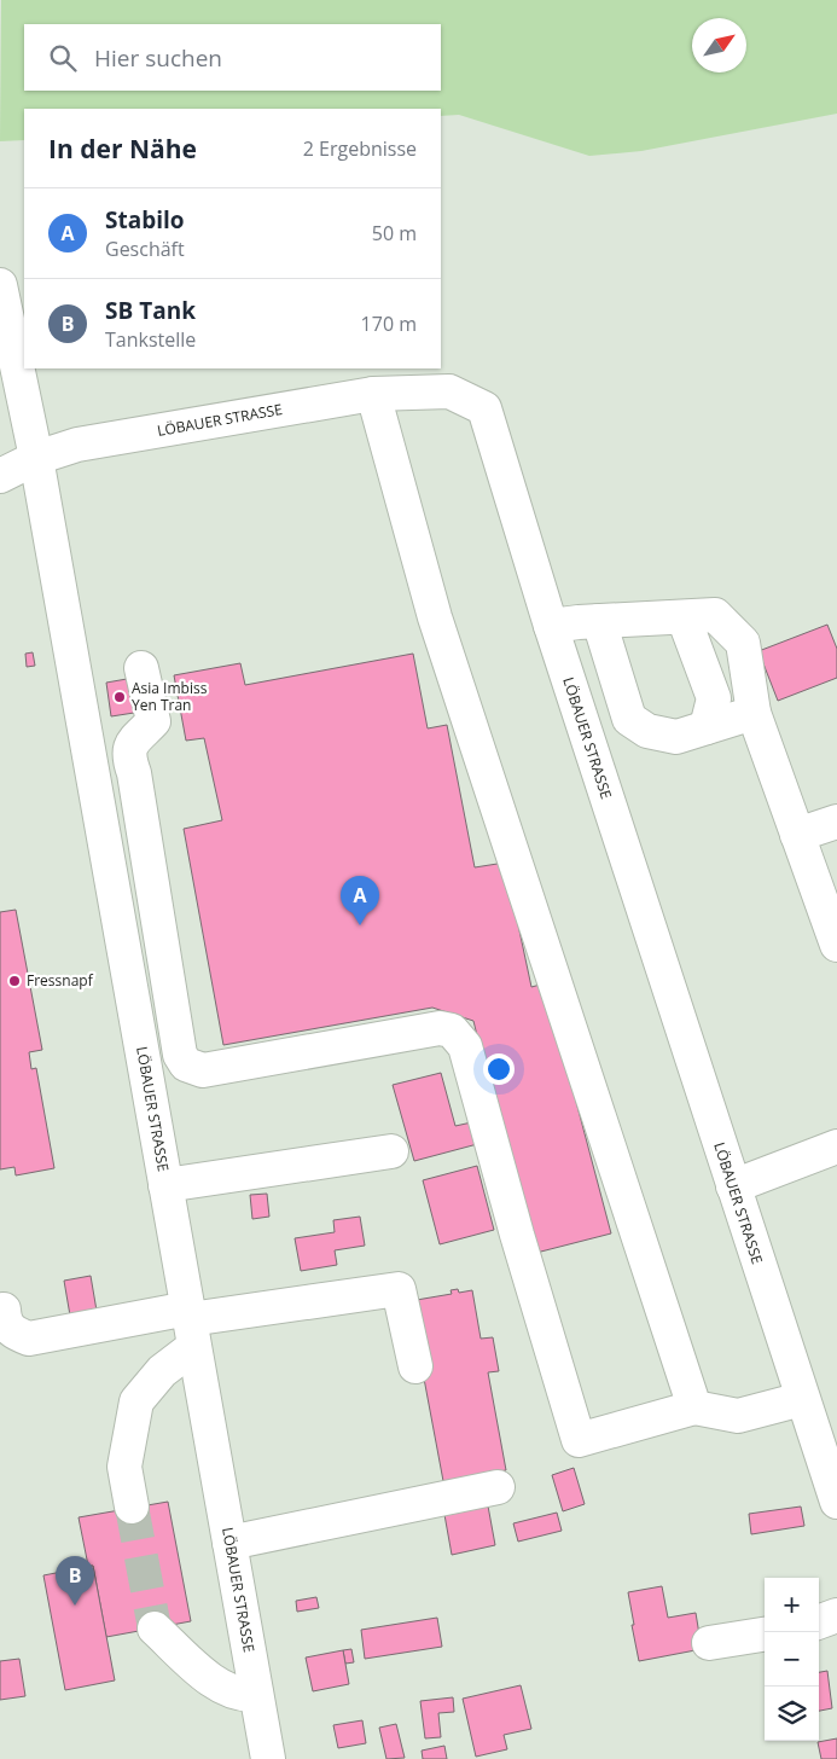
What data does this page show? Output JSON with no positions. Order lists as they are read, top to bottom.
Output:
{
  "streets": {
    "street": ["LÖBAUER STRASSE"]
  },
  "places": ["Asia Imbiss Yen Tran", "Fressnapf"],
  "north": "top right",
  "page": {
    "search": "Hier suchen",
    "heading": ["In der Nähe", "2 Ergebnisse"],
    "list": [
      {
        "mark": "A",
        "name": "Stabilo",
        "note": "Geschäft",
        "value": "50 m"
      },
      {
        "mark": "B",
        "name": "SB Tank",
        "note": "Tankstelle",
        "value": "170 m"
      }
    ],
    "pins": ["A", "B"],
    "map_buttons": ["+", "−"]
  }
}
